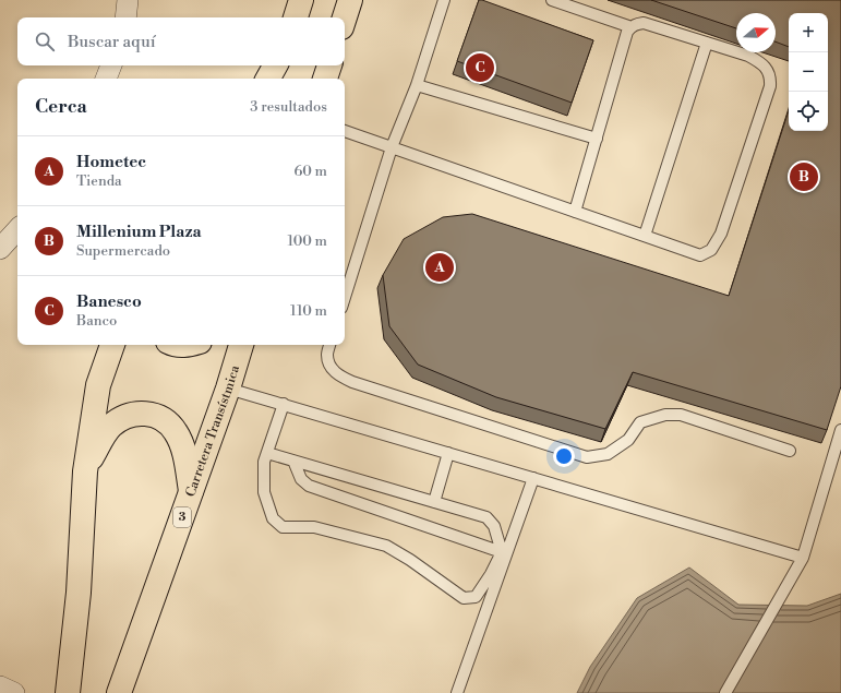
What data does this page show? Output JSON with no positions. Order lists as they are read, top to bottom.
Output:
{
  "streets": {
    "main road": ["Carretera Transístmica", "3"]
  },
  "north": "right",
  "page": {
    "map_buttons": ["+", "−"],
    "search": "Buscar aquí",
    "pins": ["C", "B", "A"],
    "heading": ["Cerca", "3 resultados"],
    "list": [
      {
        "mark": "A",
        "name": "Hometec",
        "note": "Tienda",
        "value": "60 m"
      },
      {
        "mark": "B",
        "name": "Millenium Plaza",
        "note": "Supermercado",
        "value": "100 m"
      },
      {
        "mark": "C",
        "name": "Banesco",
        "note": "Banco",
        "value": "110 m"
      }
    ]
  }
}
